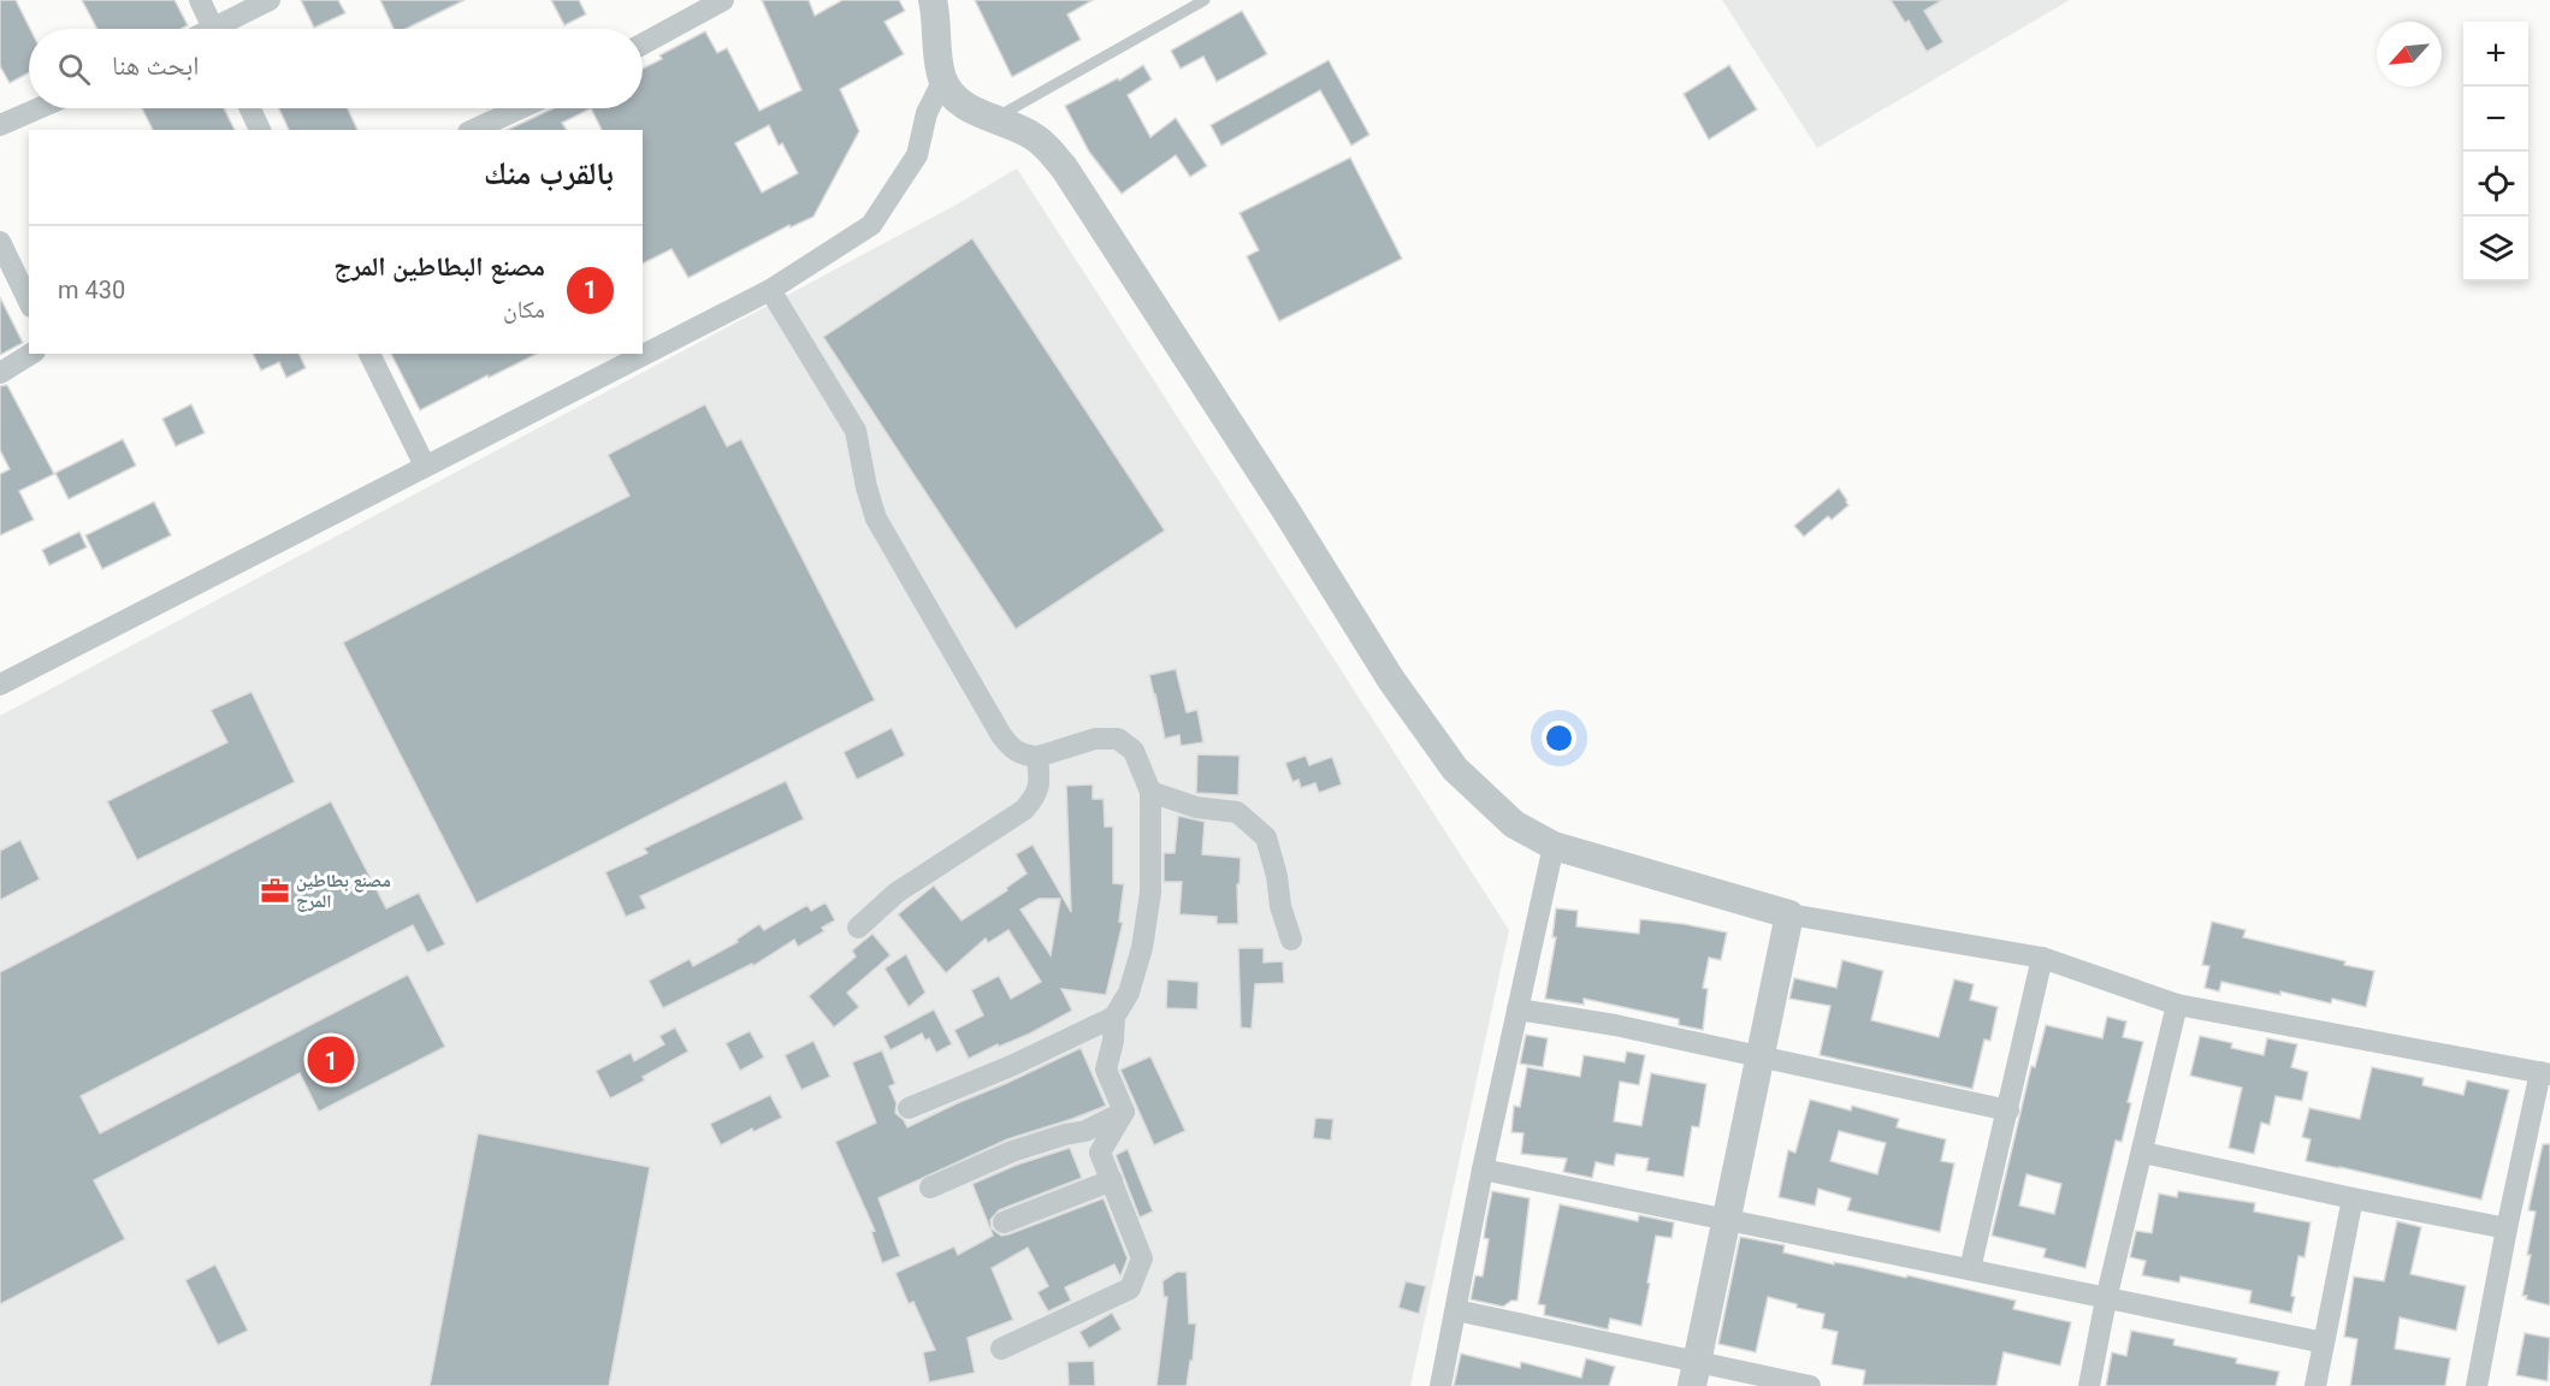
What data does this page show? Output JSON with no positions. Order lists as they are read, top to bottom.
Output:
{
  "places": {
    "office": ["مصنع بطاطين المرج"]
  },
  "north": "bottom left",
  "page": {
    "map_buttons": ["+", "−"],
    "search": "ابحث هنا",
    "heading": "بالقرب منك",
    "list": [
      {
        "mark": "1",
        "name": "مصنع البطاطين المرج",
        "note": "مكان",
        "value": "430 m"
      }
    ],
    "pins": "1"
  }
}
